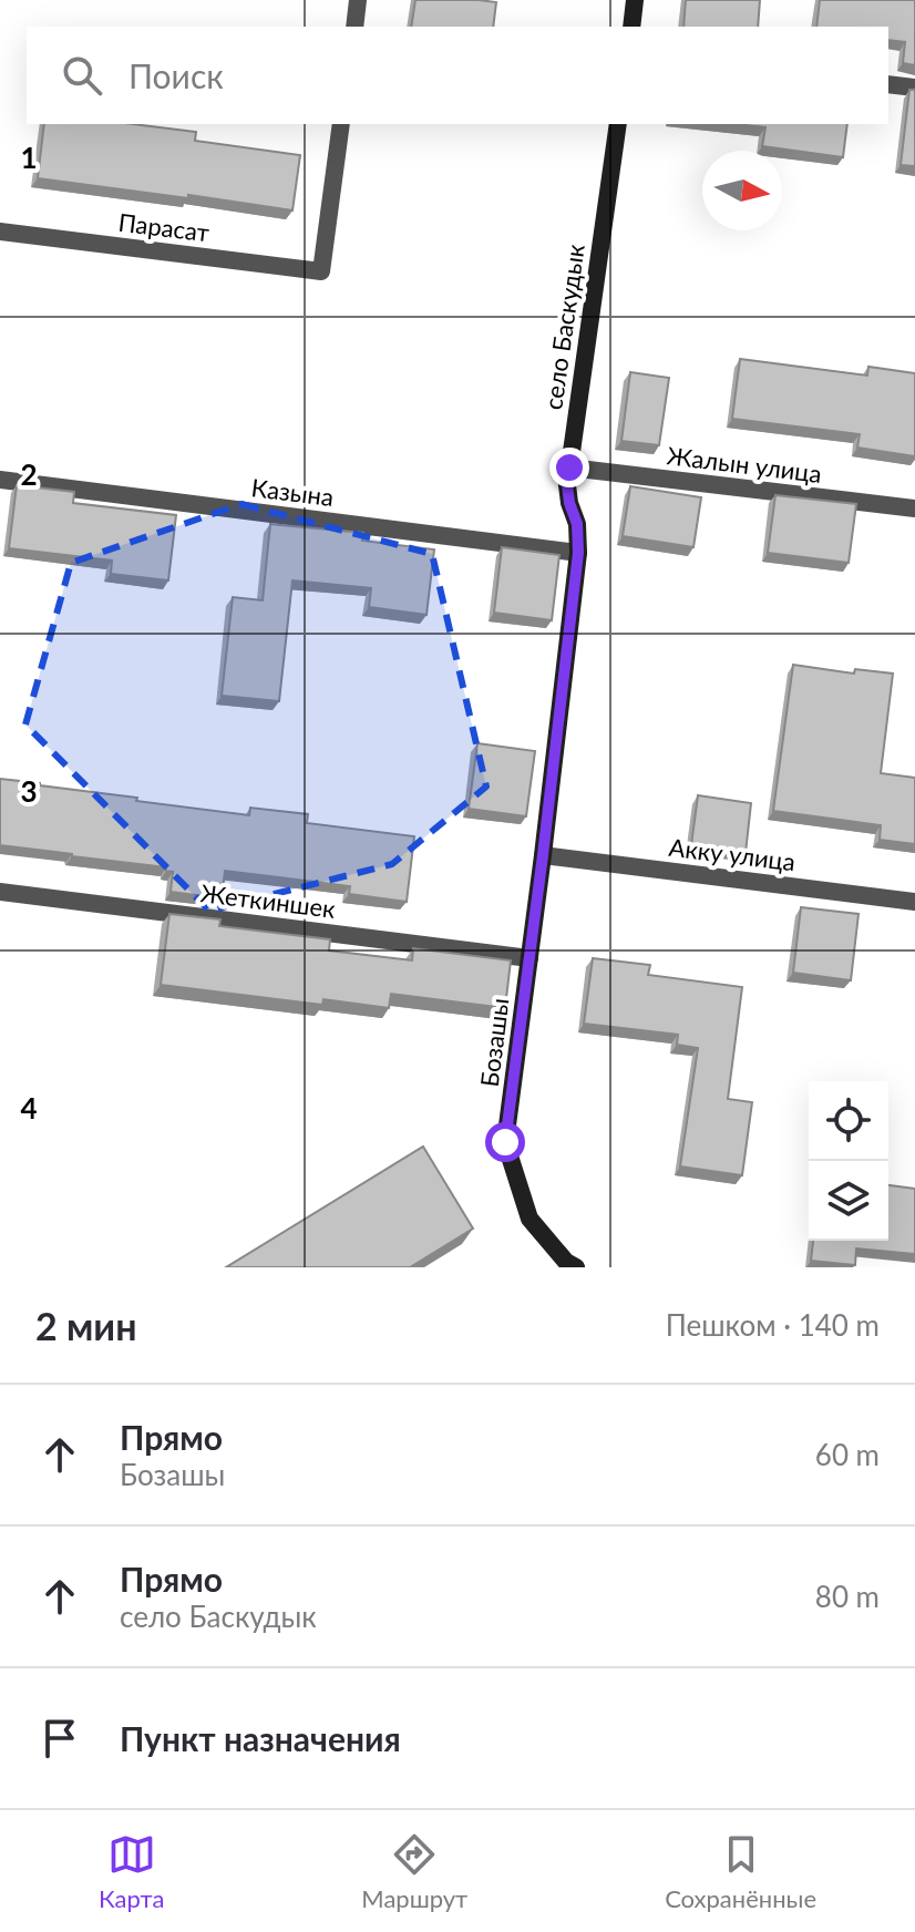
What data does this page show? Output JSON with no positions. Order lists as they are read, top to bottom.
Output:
{
  "streets": {
    "street": [
      "Парасат",
      "село Баскудык",
      "Жалын улица",
      "Казына",
      "Акку улица",
      "Жеткиншек",
      "Бозашы"
    ]
  },
  "crossings": [
    ["село Баскудык", "Жалын улица"],
    ["село Баскудык", "Казына"],
    ["село Баскудык", "Акку улица"],
    ["село Баскудык", "Бозашы"],
    ["Акку улица", "Бозашы"],
    ["Жеткиншек", "Бозашы"]
  ],
  "north": "right",
  "page": {
    "search": "Поиск",
    "heading": ["2 мин", "Пешком · 140 m"],
    "list": [
      ["Прямо", "Бозашы", "60 m"],
      ["Прямо", "село Баскудык", "80 m"],
      "Пункт назначения"
    ],
    "nav": ["Карта", "Маршрут", "Сохранённые"]
  },
  "grid": {
    "rows": [
      "1",
      "2",
      "3",
      "4"
    ]
  }
}
